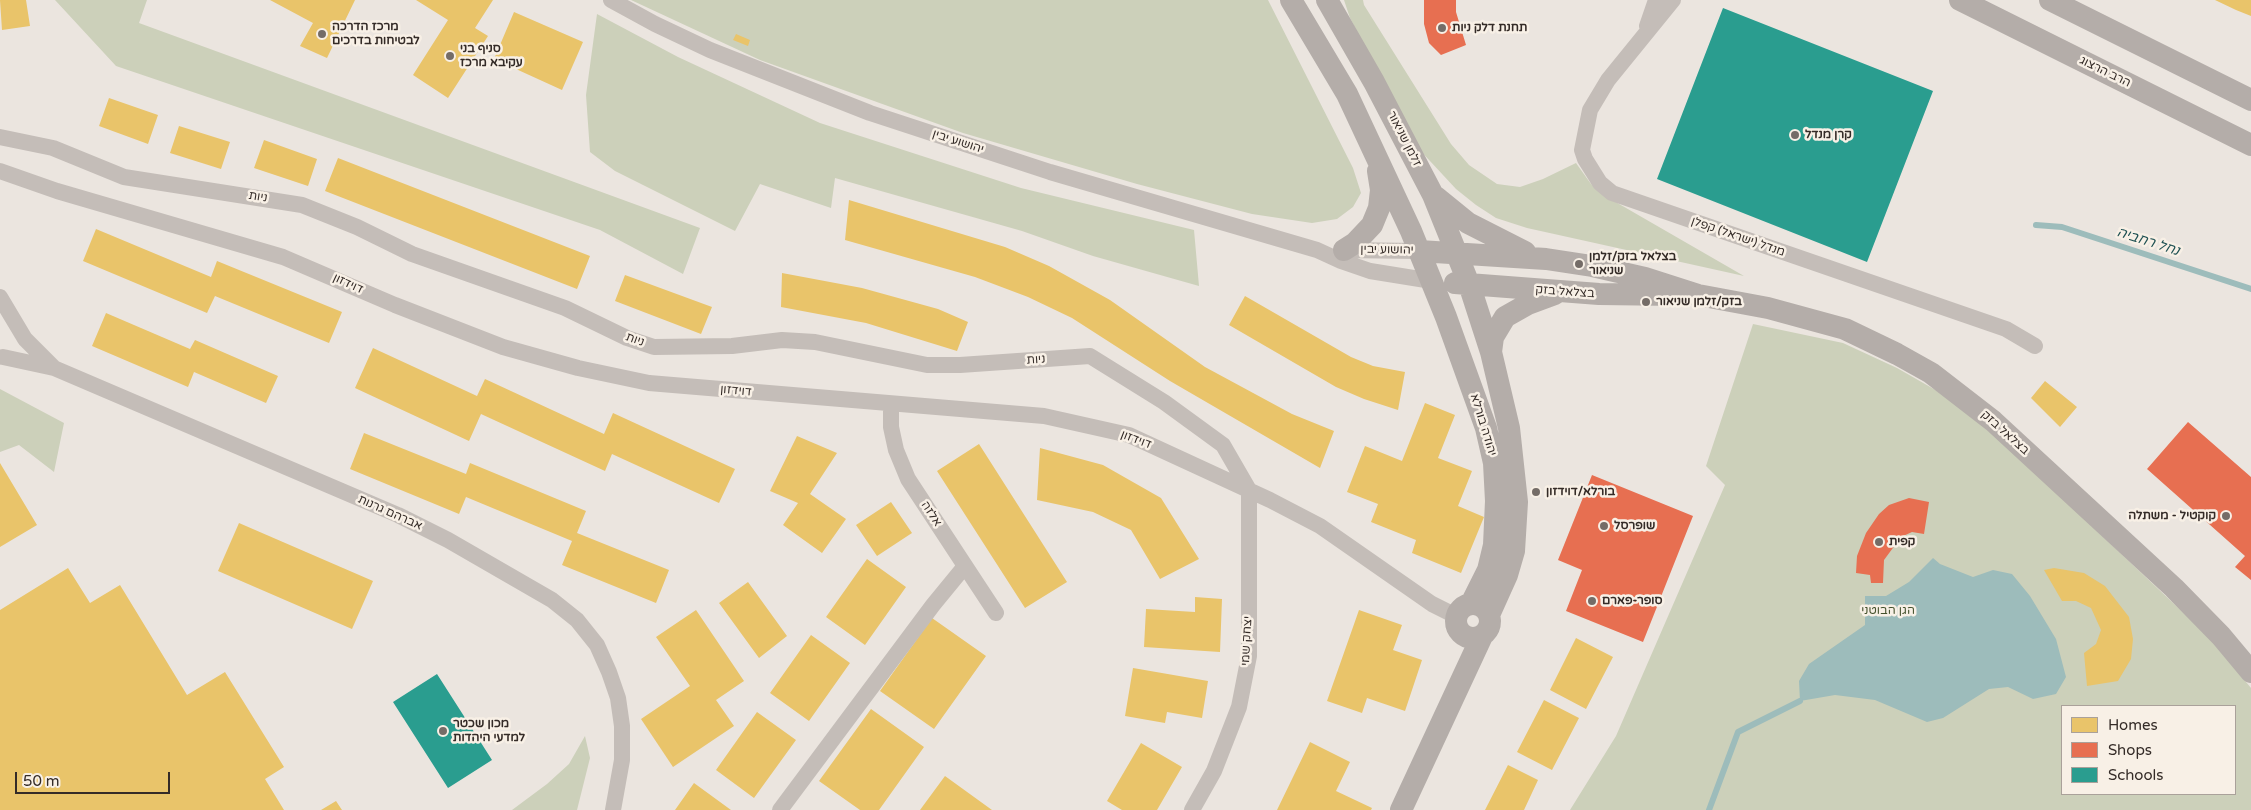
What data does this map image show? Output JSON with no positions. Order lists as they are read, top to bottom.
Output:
{
  "streets": {
    "street": [
      "הרב הרצוג",
      "זלמן שניאור",
      "יהושוע יבין",
      "ניות",
      "מנדל (ישראל) קפלן",
      "דוידזון",
      "בצלאל בזק",
      "יהודה בורלא",
      "אברהם גרנות",
      "אלזה",
      "יצחק שמי"
    ]
  },
  "crossings": [
    ["זלמן שניאור", "יהושוע יבין"],
    ["זלמן שניאור", "בצלאל בזק"],
    ["זלמן שניאור", "יהודה בורלא"],
    ["יהושוע יבין", "בצלאל בזק"],
    ["יהושוע יבין", "יהודה בורלא"],
    ["ניות", "דוידזון"],
    ["ניות", "יצחק שמי"],
    ["דוידזון", "יהודה בורלא"],
    ["דוידזון", "אלזה"],
    ["דוידזון", "יצחק שמי"],
    ["בצלאל בזק", "יהודה בורלא"]
  ],
  "water": ["נחל רחביה"],
  "parks": ["הגן הבוטני"],
  "places": [
    "תחנת דלק ניות",
    "מרכז הדרכה לבטיחות בדרכים",
    "סניף בני עקיבא מרכז",
    "קרן מנדל",
    "בצלאל בזק/זלמן שניאור",
    "בזק/זלמן שניאור",
    "בורלא/דוידזון",
    "קוקטיל - משתלה",
    "שופרסל",
    "קפית",
    "סופר-פארם",
    "מכון שכטר למדעי היהדות"
  ],
  "legend": ["Homes", "Shops", "Schools"],
  "scale_bar": "50 m"
}
